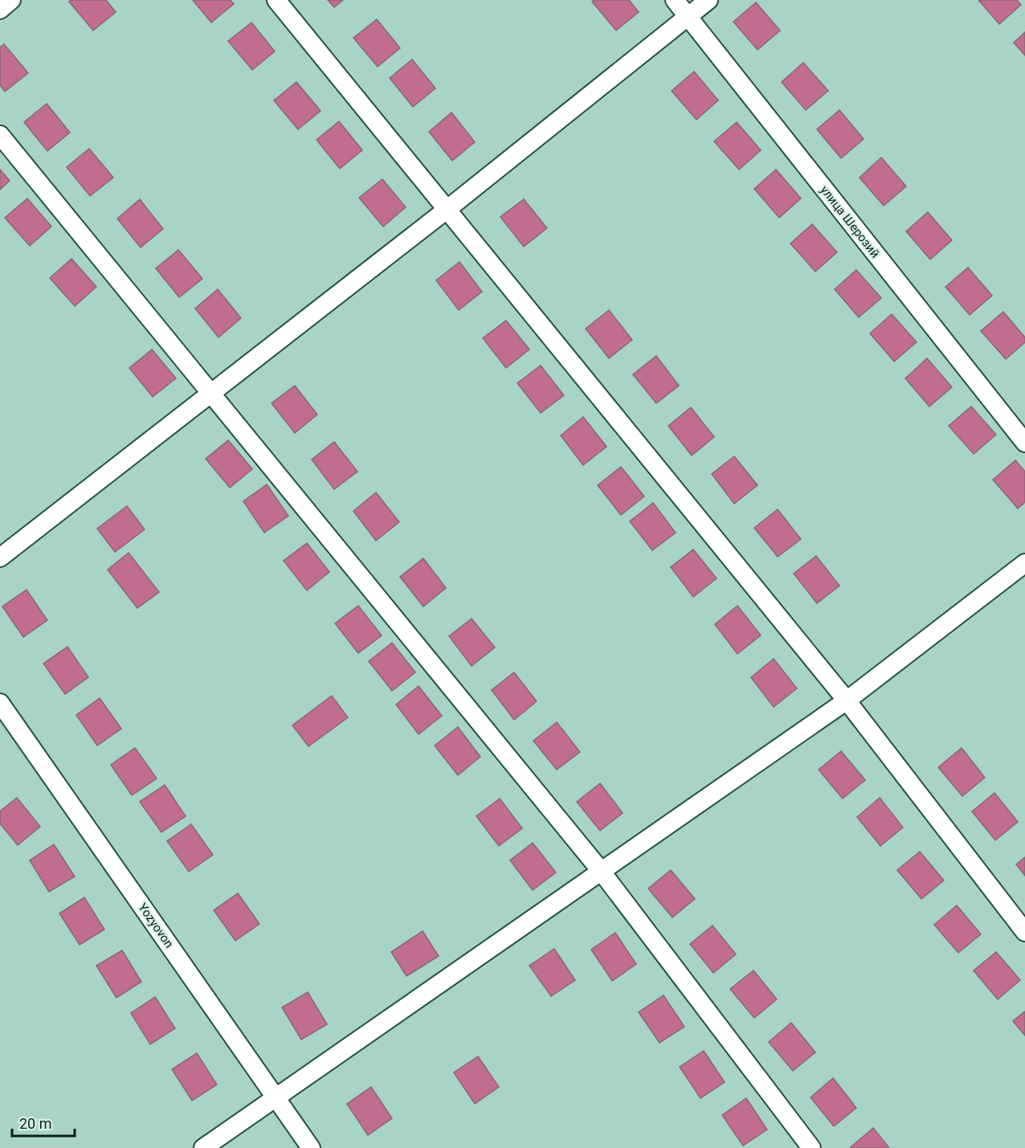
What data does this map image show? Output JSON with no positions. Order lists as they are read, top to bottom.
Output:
{
  "streets": {
    "street": ["улица Шерозий", "Yozyovon"]
  },
  "scale_bar": "20 m"
}
